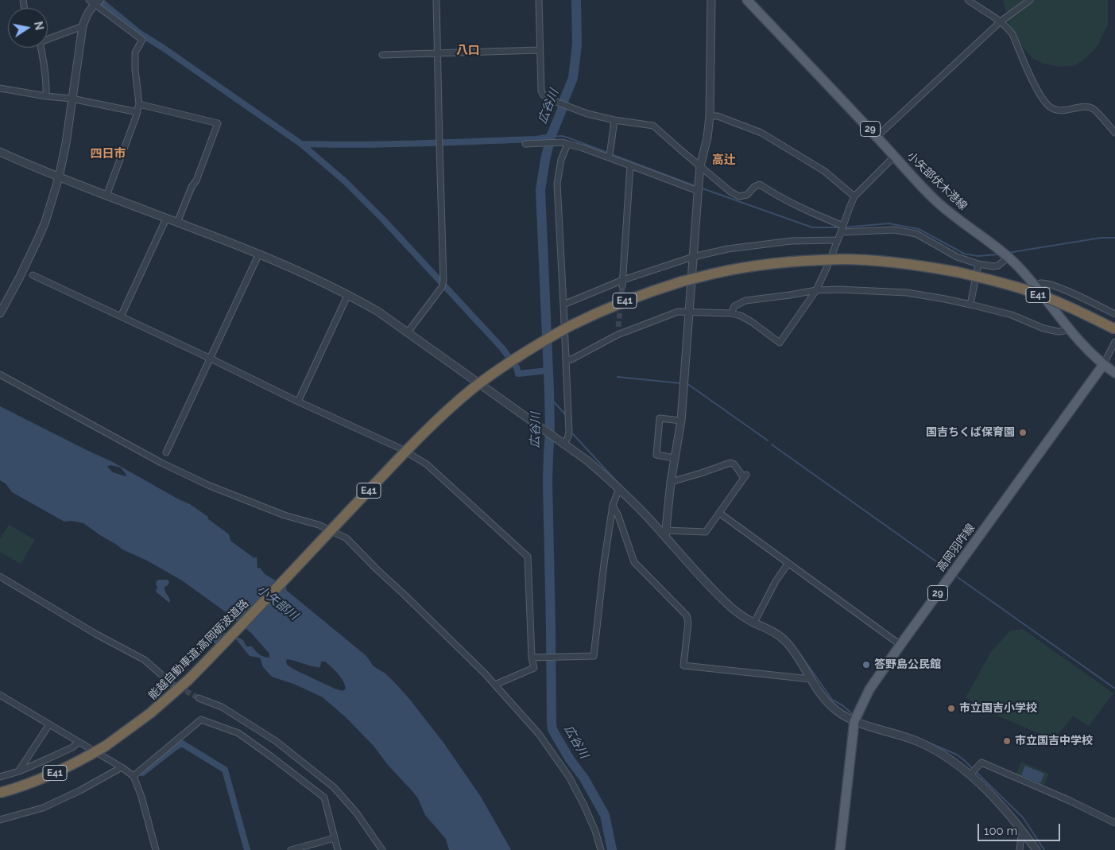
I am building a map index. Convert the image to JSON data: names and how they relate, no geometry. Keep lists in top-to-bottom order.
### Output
{
  "streets": {
    "highway": ["E41", "能越自動車道;高岡砺波道路"],
    "main road": ["29", "小矢部伏木港線", "高岡羽咋線"]
  },
  "crossings": [
    ["小矢部伏木港線", "高岡羽咋線"]
  ],
  "districts": ["八口", "四日市", "高辻"],
  "water": ["広谷川", "小矢部川"],
  "places": [
    "国吉ちくば保育園",
    "答野島公民館",
    "市立国吉小学校",
    "市立国吉中学校"
  ],
  "scale_bar": "100 m",
  "north": "right"
}
